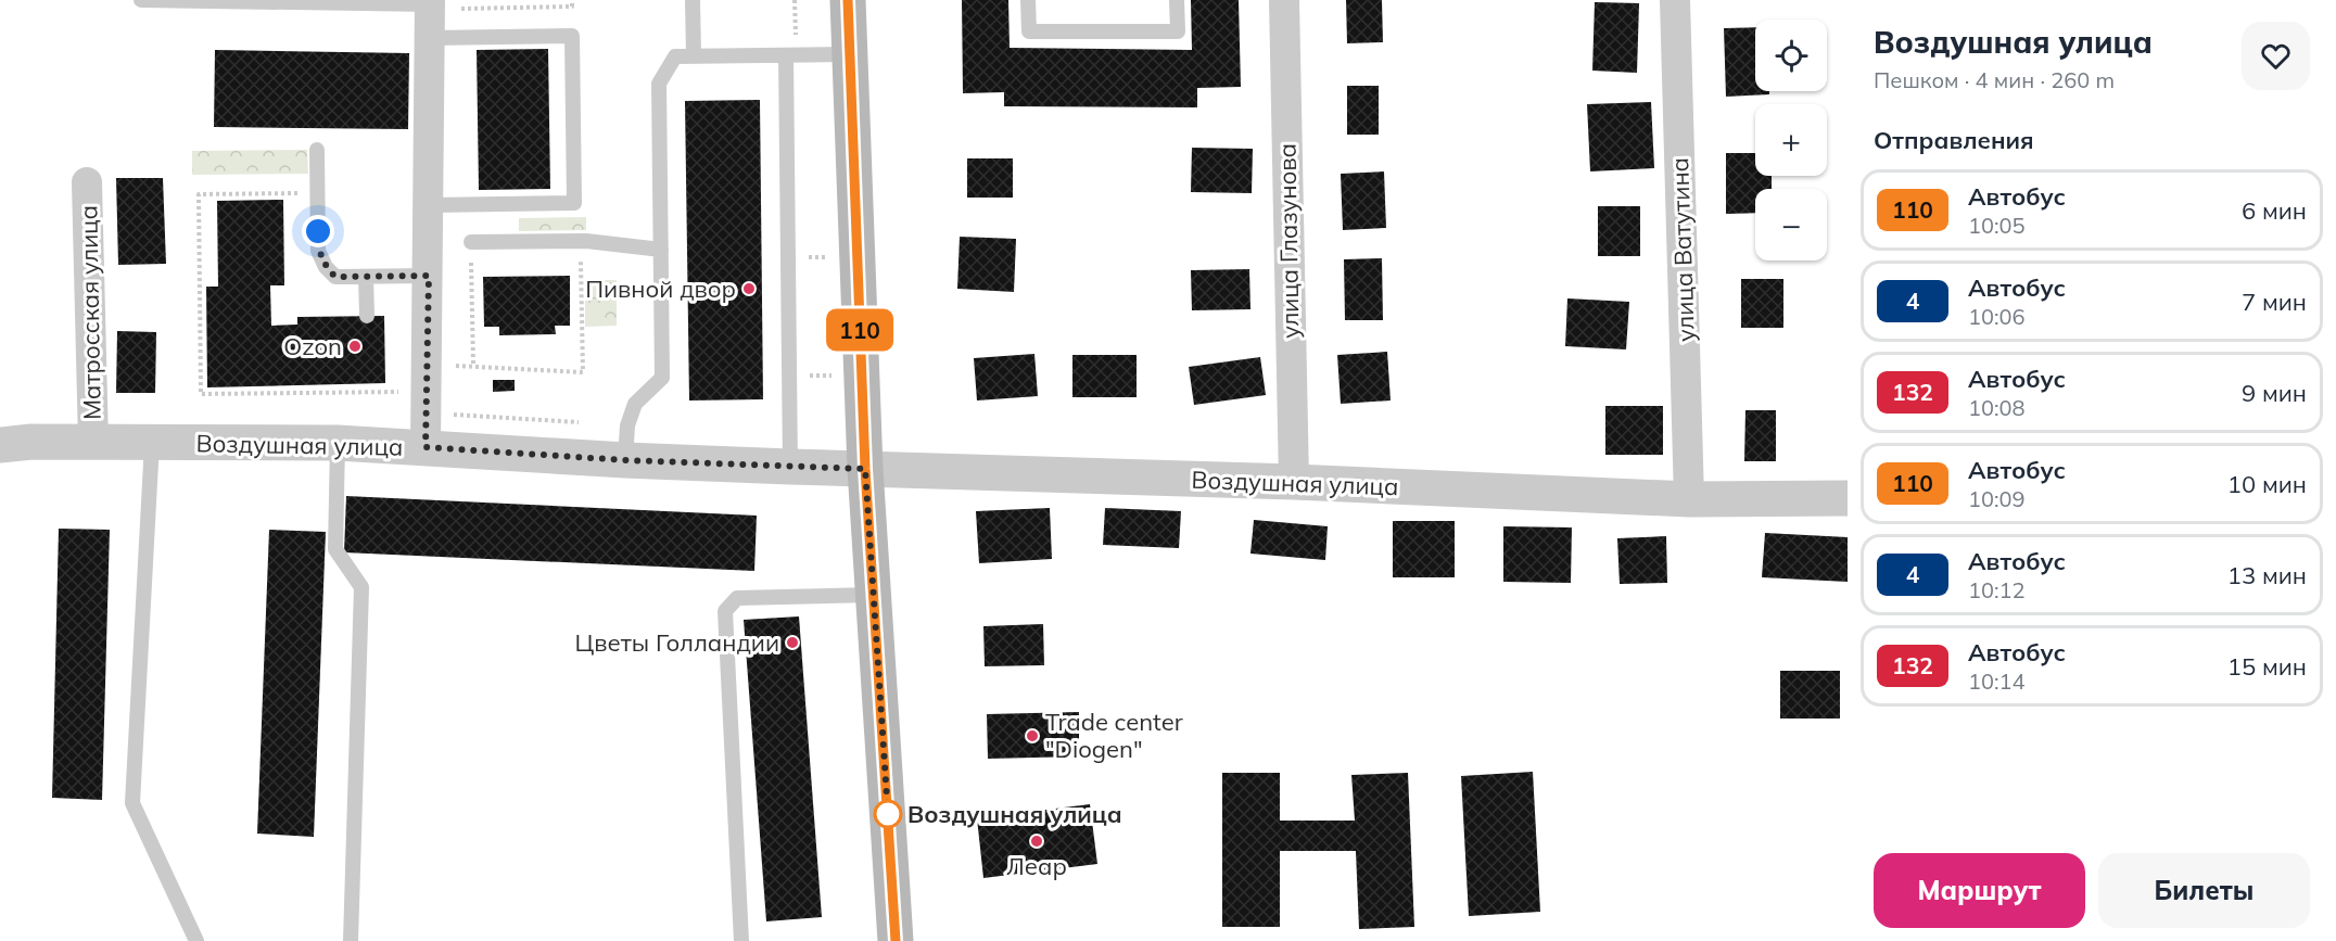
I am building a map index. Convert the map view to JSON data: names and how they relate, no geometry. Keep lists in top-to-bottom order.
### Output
{
  "streets": {
    "street": [
      "улица Глазунова",
      "улица Ватутина",
      "Матросская улица",
      "Воздушная улица"
    ]
  },
  "crossings": [
    ["улица Глазунова", "Воздушная улица"],
    ["улица Ватутина", "Воздушная улица"],
    ["Матросская улица", "Воздушная улица"]
  ],
  "places": [
    "Пивной двор",
    "Ozon",
    "Цветы Голландии",
    "Trade center \"Diogen\"",
    "Воздушная улица",
    "Леар"
  ],
  "lines": ["bus line 110"],
  "page": {
    "on_map": "110",
    "heading": [
      ["Воздушная улица", "Пешком · 4 мин · 260 m"],
      "Отправления"
    ],
    "map_buttons": ["+", "−"],
    "list": [
      {
        "mark": "110",
        "name": "Автобус",
        "note": "10:05",
        "value": "6 мин"
      },
      {
        "mark": "4",
        "name": "Автобус",
        "note": "10:06",
        "value": "7 мин"
      },
      {
        "mark": "132",
        "name": "Автобус",
        "note": "10:08",
        "value": "9 мин"
      },
      {
        "mark": "110",
        "name": "Автобус",
        "note": "10:09",
        "value": "10 мин"
      },
      {
        "mark": "4",
        "name": "Автобус",
        "note": "10:12",
        "value": "13 мин"
      },
      {
        "mark": "132",
        "name": "Автобус",
        "note": "10:14",
        "value": "15 мин"
      }
    ],
    "buttons": ["Маршрут", "Билеты"]
  }
}
